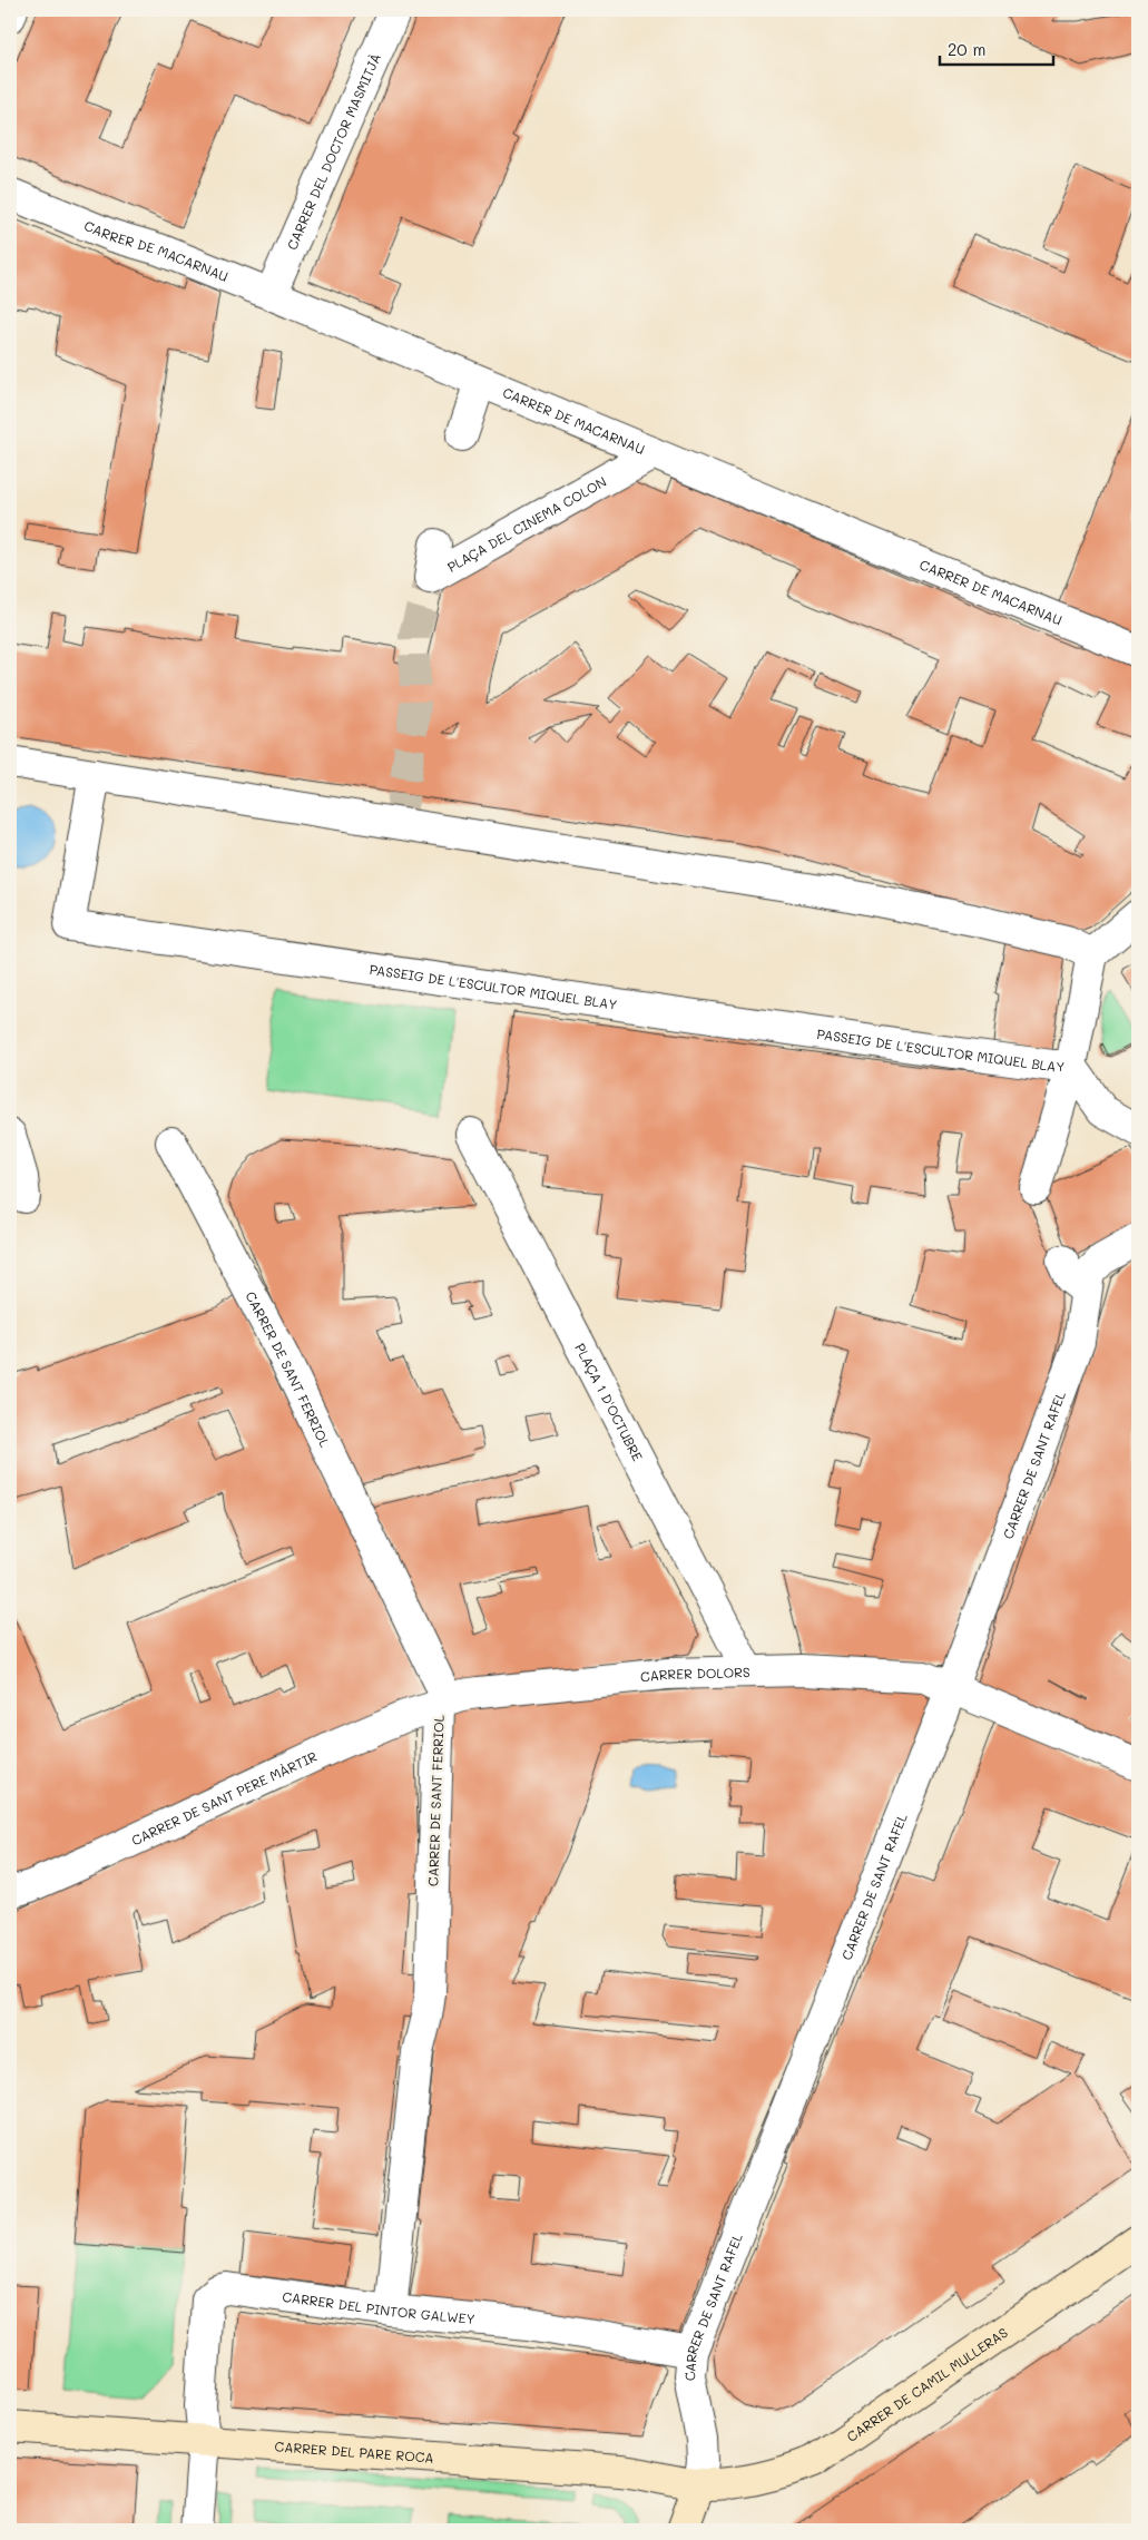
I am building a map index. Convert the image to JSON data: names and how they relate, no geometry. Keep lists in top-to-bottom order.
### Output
{
  "streets": {
    "main road": ["CARRER DE CAMIL MULLERAS", "CARRER DEL PARE ROCA"],
    "street": [
      "CARRER DEL DOCTOR MASMITJÀ",
      "CARRER DE MACARNAU",
      "PLAÇA DEL CINEMA COLON",
      "PASSEIG DE L'ESCULTOR MIQUEL BLAY",
      "CARRER DE SANT FERRIOL",
      "PLAÇA 1 D'OCTUBRE",
      "CARRER DE SANT RAFEL",
      "CARRER DOLORS",
      "CARRER DE SANT PERE MÀRTIR",
      "CARRER DEL PINTOR GALWEY"
    ]
  },
  "crossings": [
    ["CARRER DEL DOCTOR MASMITJÀ", "CARRER DE MACARNAU"],
    ["CARRER DE MACARNAU", "PLAÇA DEL CINEMA COLON"],
    ["CARRER DE SANT FERRIOL", "CARRER DOLORS"],
    ["CARRER DE SANT FERRIOL", "CARRER DE SANT PERE MÀRTIR"],
    ["CARRER DE SANT FERRIOL", "CARRER DEL PINTOR GALWEY"],
    ["PLAÇA 1 D'OCTUBRE", "CARRER DOLORS"],
    ["CARRER DE SANT RAFEL", "CARRER DOLORS"],
    ["CARRER DE SANT RAFEL", "CARRER DEL PINTOR GALWEY"],
    ["CARRER DE SANT RAFEL", "CARRER DE CAMIL MULLERAS"],
    ["CARRER DE SANT RAFEL", "CARRER DEL PARE ROCA"],
    ["CARRER DOLORS", "CARRER DE SANT PERE MÀRTIR"],
    ["CARRER DEL PINTOR GALWEY", "CARRER DEL PARE ROCA"],
    ["CARRER DE CAMIL MULLERAS", "CARRER DEL PARE ROCA"]
  ],
  "scale_bar": "20 m"
}
